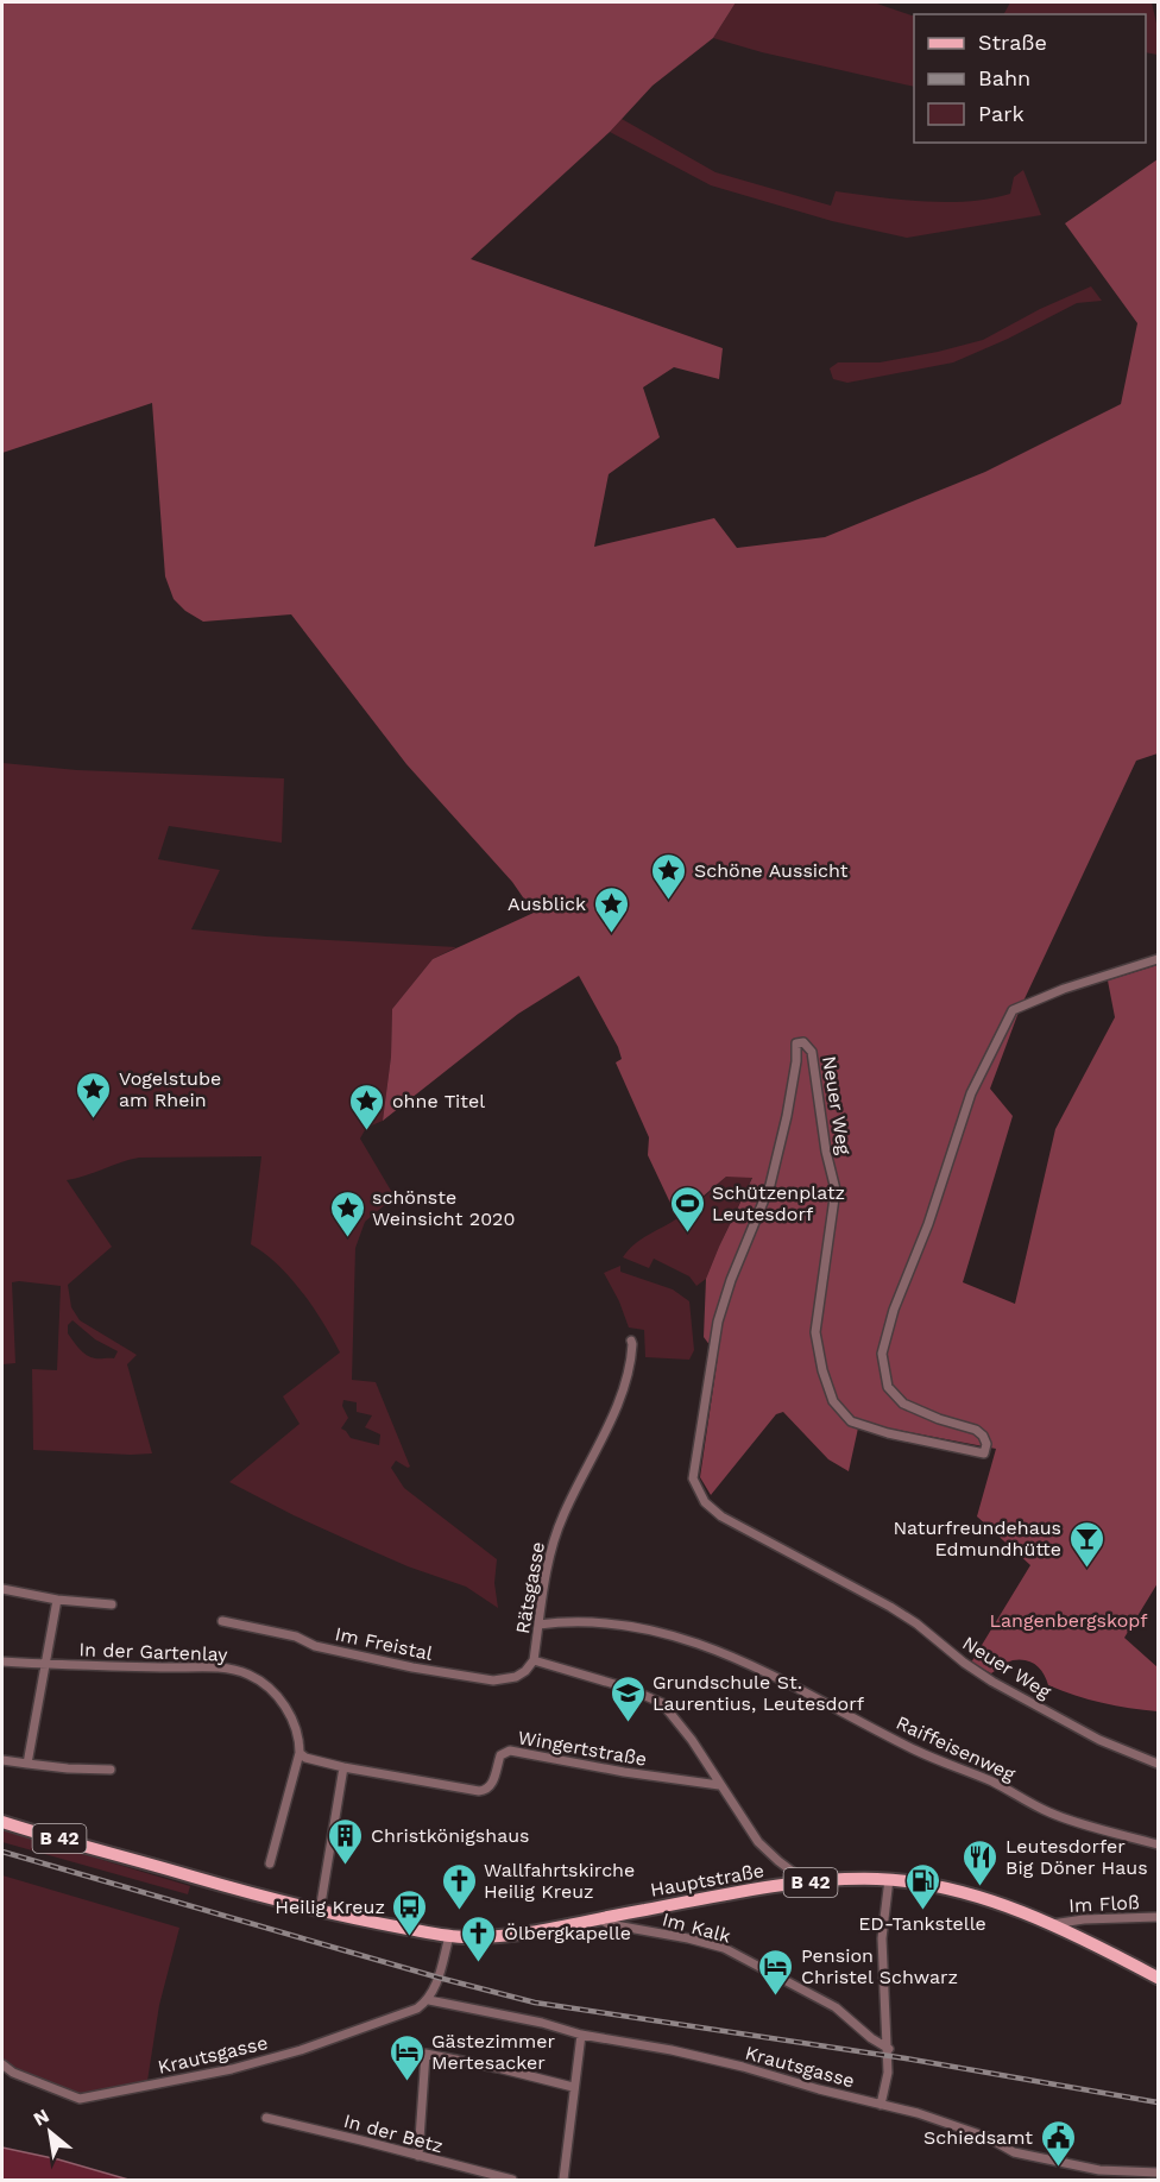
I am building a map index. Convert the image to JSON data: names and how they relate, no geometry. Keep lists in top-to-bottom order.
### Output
{
  "streets": {
    "main road": ["B 42", "Hauptstraße"],
    "street": [
      "Neuer Weg",
      "Rätsgasse",
      "Im Freistal",
      "In der Gartenlay",
      "Wingertstraße",
      "Raiffeisenweg",
      "Im Floß",
      "Im Kalk",
      "Krautsgasse",
      "In der Betz"
    ]
  },
  "crossings": [
    ["Rätsgasse", "Im Freistal"],
    ["Rätsgasse", "Wingertstraße"],
    ["Rätsgasse", "Raiffeisenweg"],
    ["Rätsgasse", "Hauptstraße"],
    ["In der Gartenlay", "Wingertstraße"],
    ["Hauptstraße", "Im Floß"],
    ["Hauptstraße", "Im Kalk"]
  ],
  "parks": ["Langenbergskopf"],
  "places": {
    "place": [
      "Schöne Aussicht",
      "Ausblick",
      "Vogelstube am Rhein",
      "ohne Titel",
      "schönste Weinsicht 2020"
    ],
    "sports": ["Schützenplatz Leutesdorf"],
    "bar": ["Naturfreundehaus Edmundhütte"],
    "school or university": ["Grundschule St. Laurentius, Leutesdorf"],
    "building": ["Christkönigshaus"],
    "restaurant": ["Leutesdorfer Big Döner Haus"],
    "church": ["Wallfahrtskirche Heilig Kreuz", "Ölbergkapelle"],
    "fuel station": ["ED-Tankstelle"],
    "bus stop": ["Heilig Kreuz"],
    "hotel": ["Pension Christel Schwarz", "Gästezimmer Mertesacker"],
    "public building": ["Schiedsamt"]
  },
  "legend": ["Straße", "Bahn", "Park"],
  "north": "top left"
}
